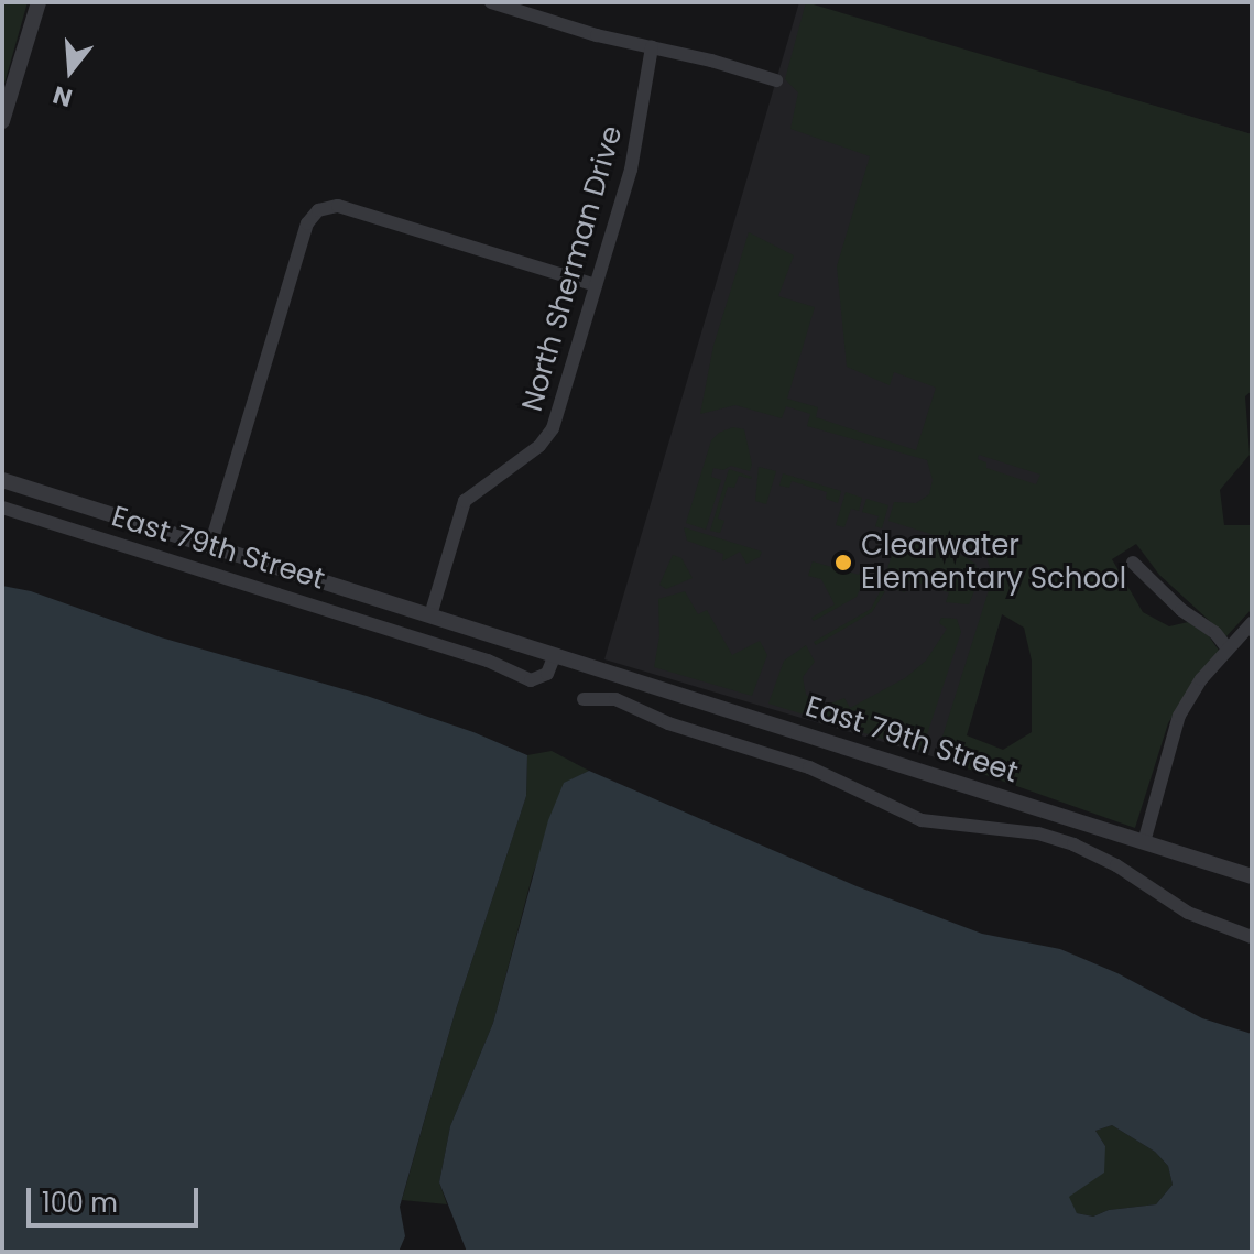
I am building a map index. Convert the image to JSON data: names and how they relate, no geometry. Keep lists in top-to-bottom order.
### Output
{
  "streets": {
    "street": ["North Sherman Drive", "East 79th Street"]
  },
  "crossings": [
    ["North Sherman Drive", "East 79th Street"]
  ],
  "places": ["Clearwater Elementary School"],
  "scale_bar": "100 m",
  "north": "bottom"
}
